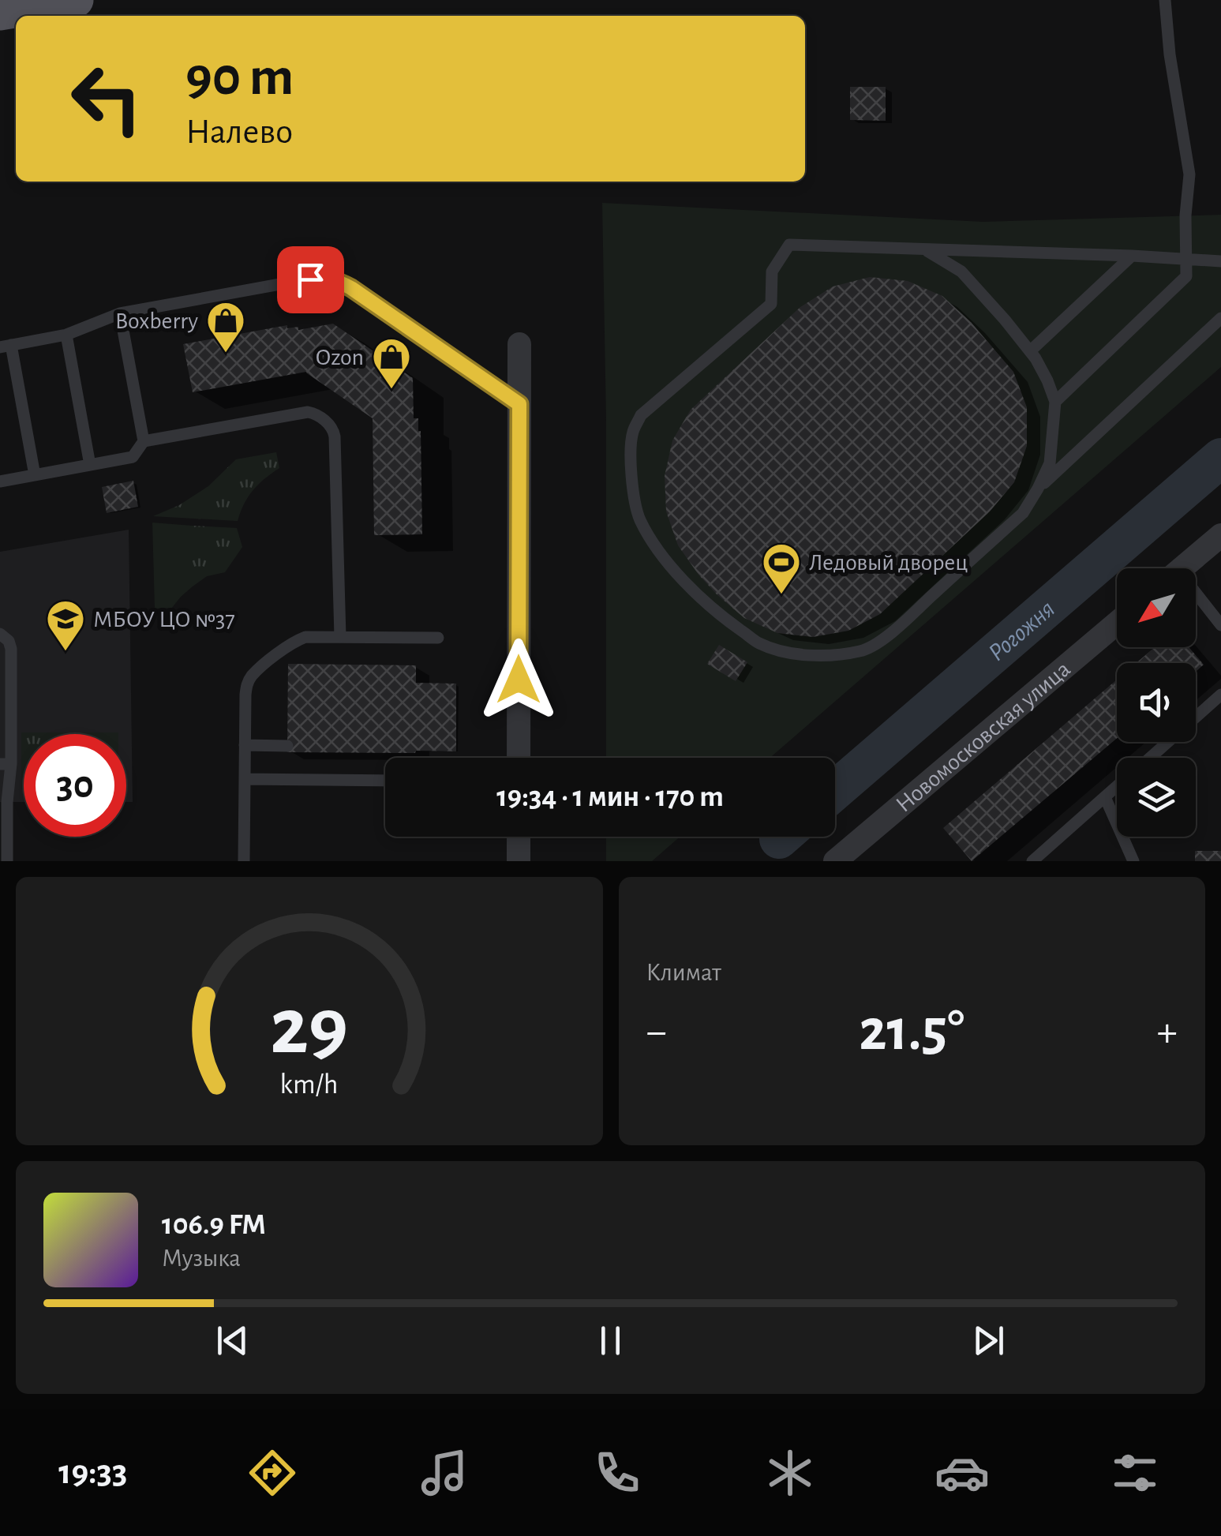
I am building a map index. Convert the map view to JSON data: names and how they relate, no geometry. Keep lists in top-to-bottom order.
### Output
{
  "streets": {
    "street": ["Новомосковская улица"]
  },
  "water": ["Рогожня"],
  "places": {
    "shop": ["Boxberry", "Ozon"],
    "sports": ["Ледовый дворец"],
    "school or university": ["МБОУ ЦО №37"]
  },
  "north": "bottom left",
  "page": {
    "turn": ["90 m", "Налево"],
    "limit": "30",
    "trip": "19:34 · 1 мин · 170 m",
    "tile": "Климат",
    "heat": ["−", "21.5°", "+"],
    "song": ["106.9 FM", "Музыка"],
    "tabs": "19:33",
    "gauge": ["29", "km/h"]
  }
}
